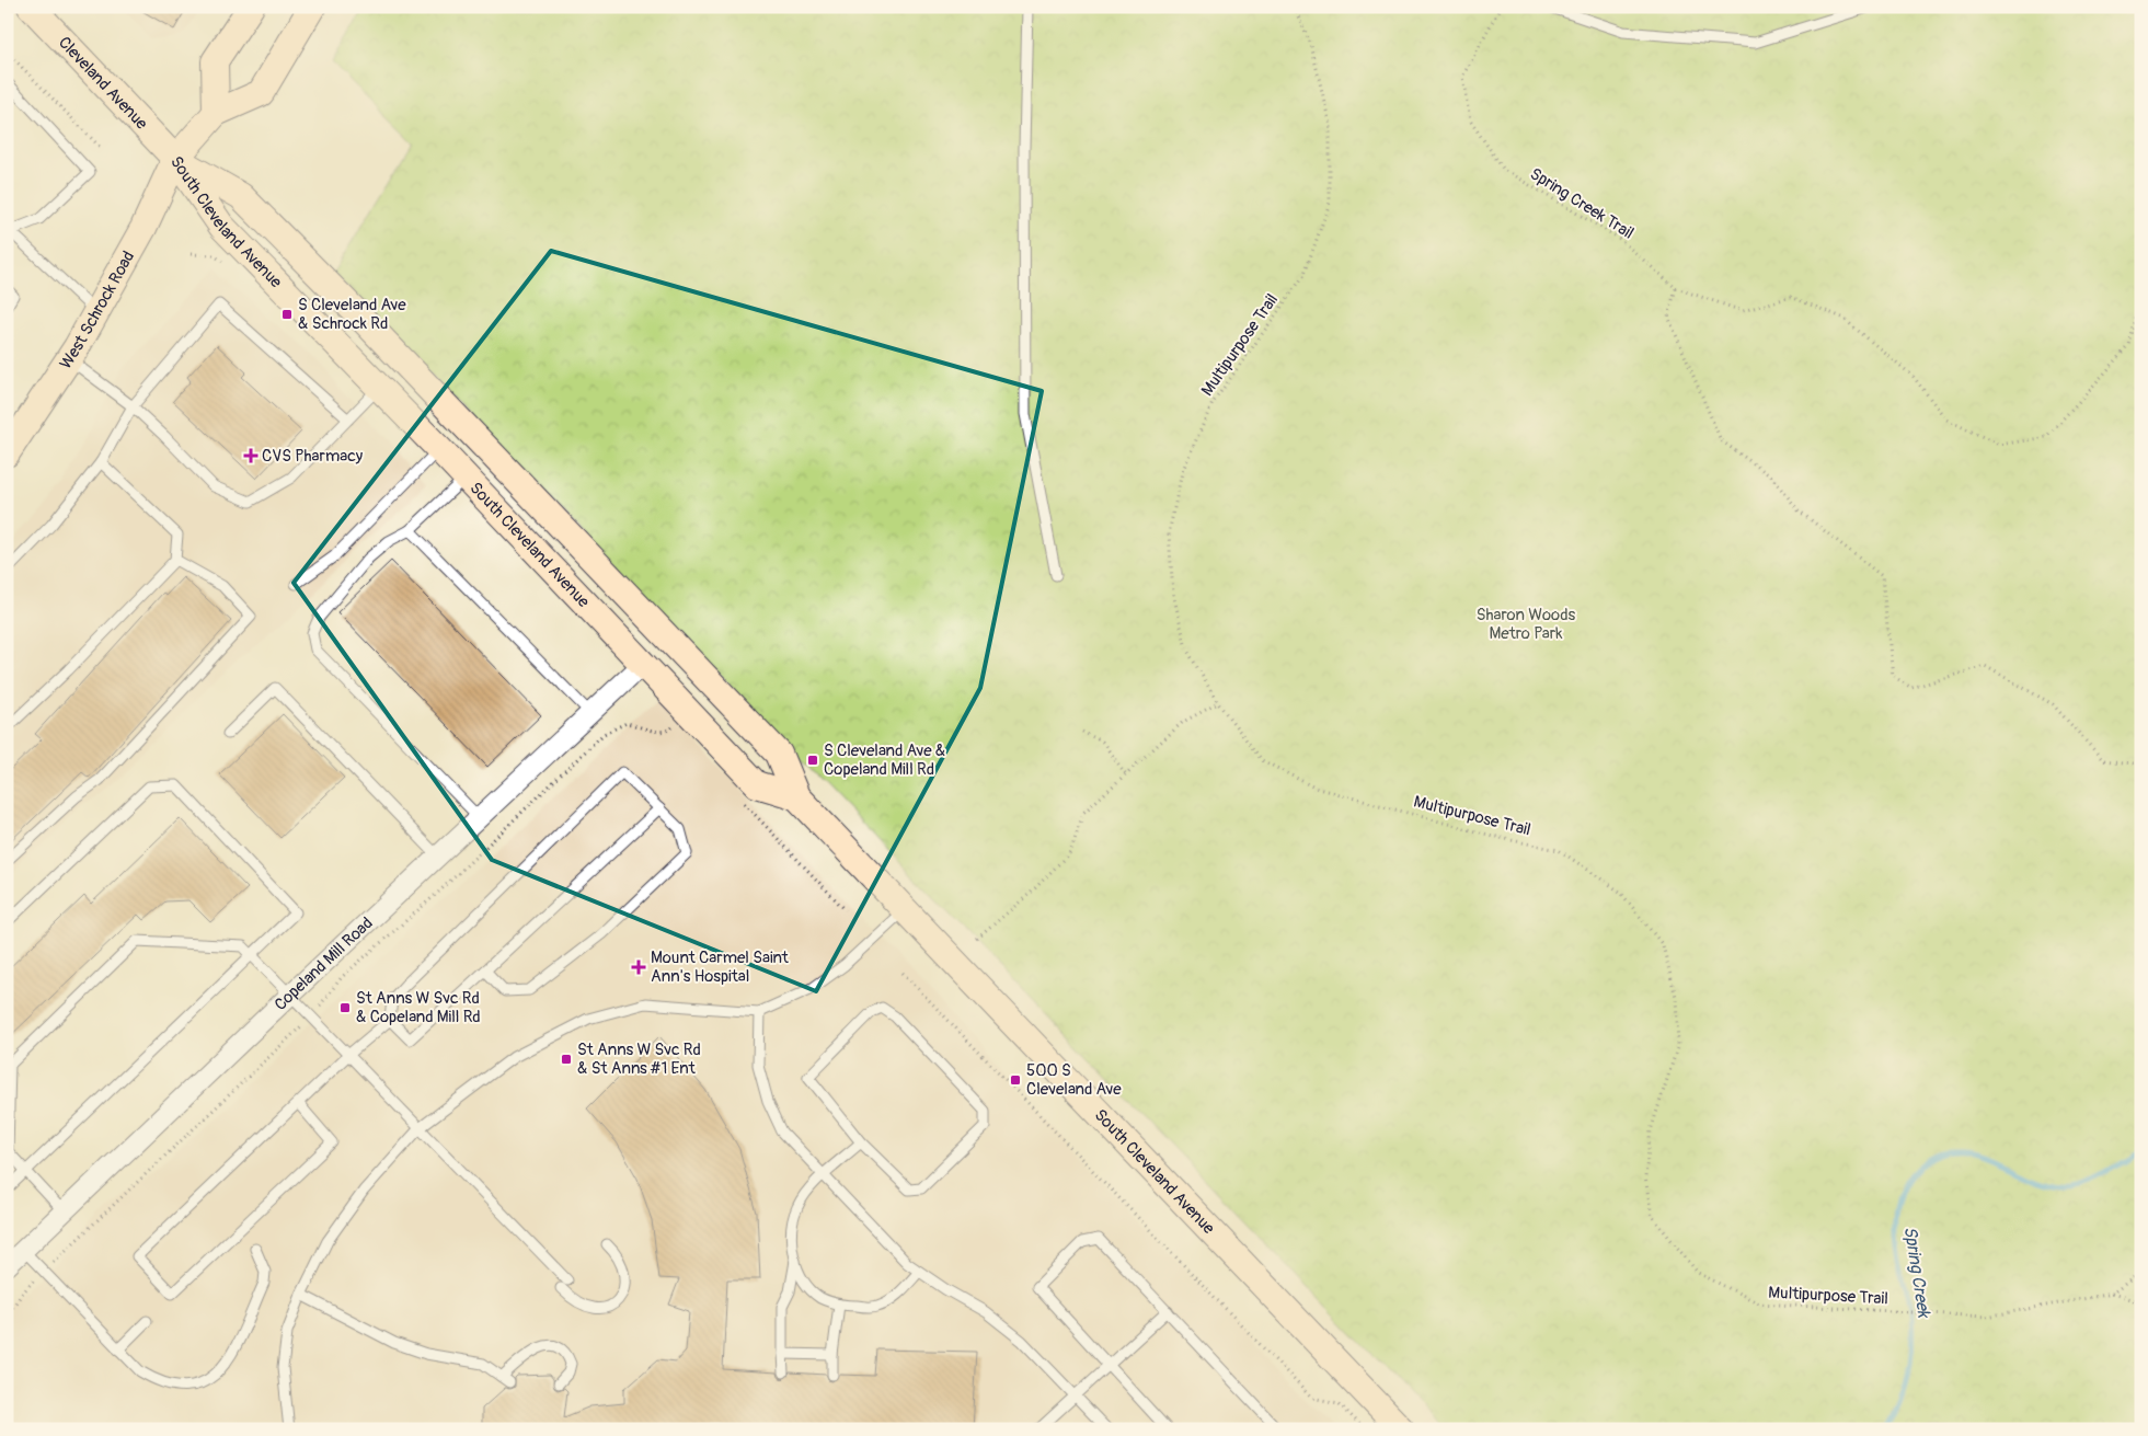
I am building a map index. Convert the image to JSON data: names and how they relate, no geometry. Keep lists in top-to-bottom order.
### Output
{
  "streets": {
    "main road": ["Cleveland Avenue", "South Cleveland Avenue", "West Schrock Road"],
    "street": ["Copeland Mill Road"],
    "path": ["Spring Creek Trail", "Multipurpose Trail"]
  },
  "crossings": [
    ["Cleveland Avenue", "South Cleveland Avenue"],
    ["Cleveland Avenue", "West Schrock Road"],
    ["South Cleveland Avenue", "West Schrock Road"],
    ["South Cleveland Avenue", "Copeland Mill Road"]
  ],
  "water": ["Spring Creek"],
  "parks": ["Sharon Woods Metro Park"],
  "places": {
    "transit": [
      "S Cleveland Ave & Schrock Rd",
      "S Cleveland Ave & Copeland Mill Rd",
      "St Anns W Svc Rd & Copeland Mill Rd",
      "St Anns W Svc Rd & St Anns #1 Ent",
      "500 S Cleveland Ave"
    ],
    "health": ["CVS Pharmacy", "Mount Carmel Saint Ann's Hospital"]
  }
}
